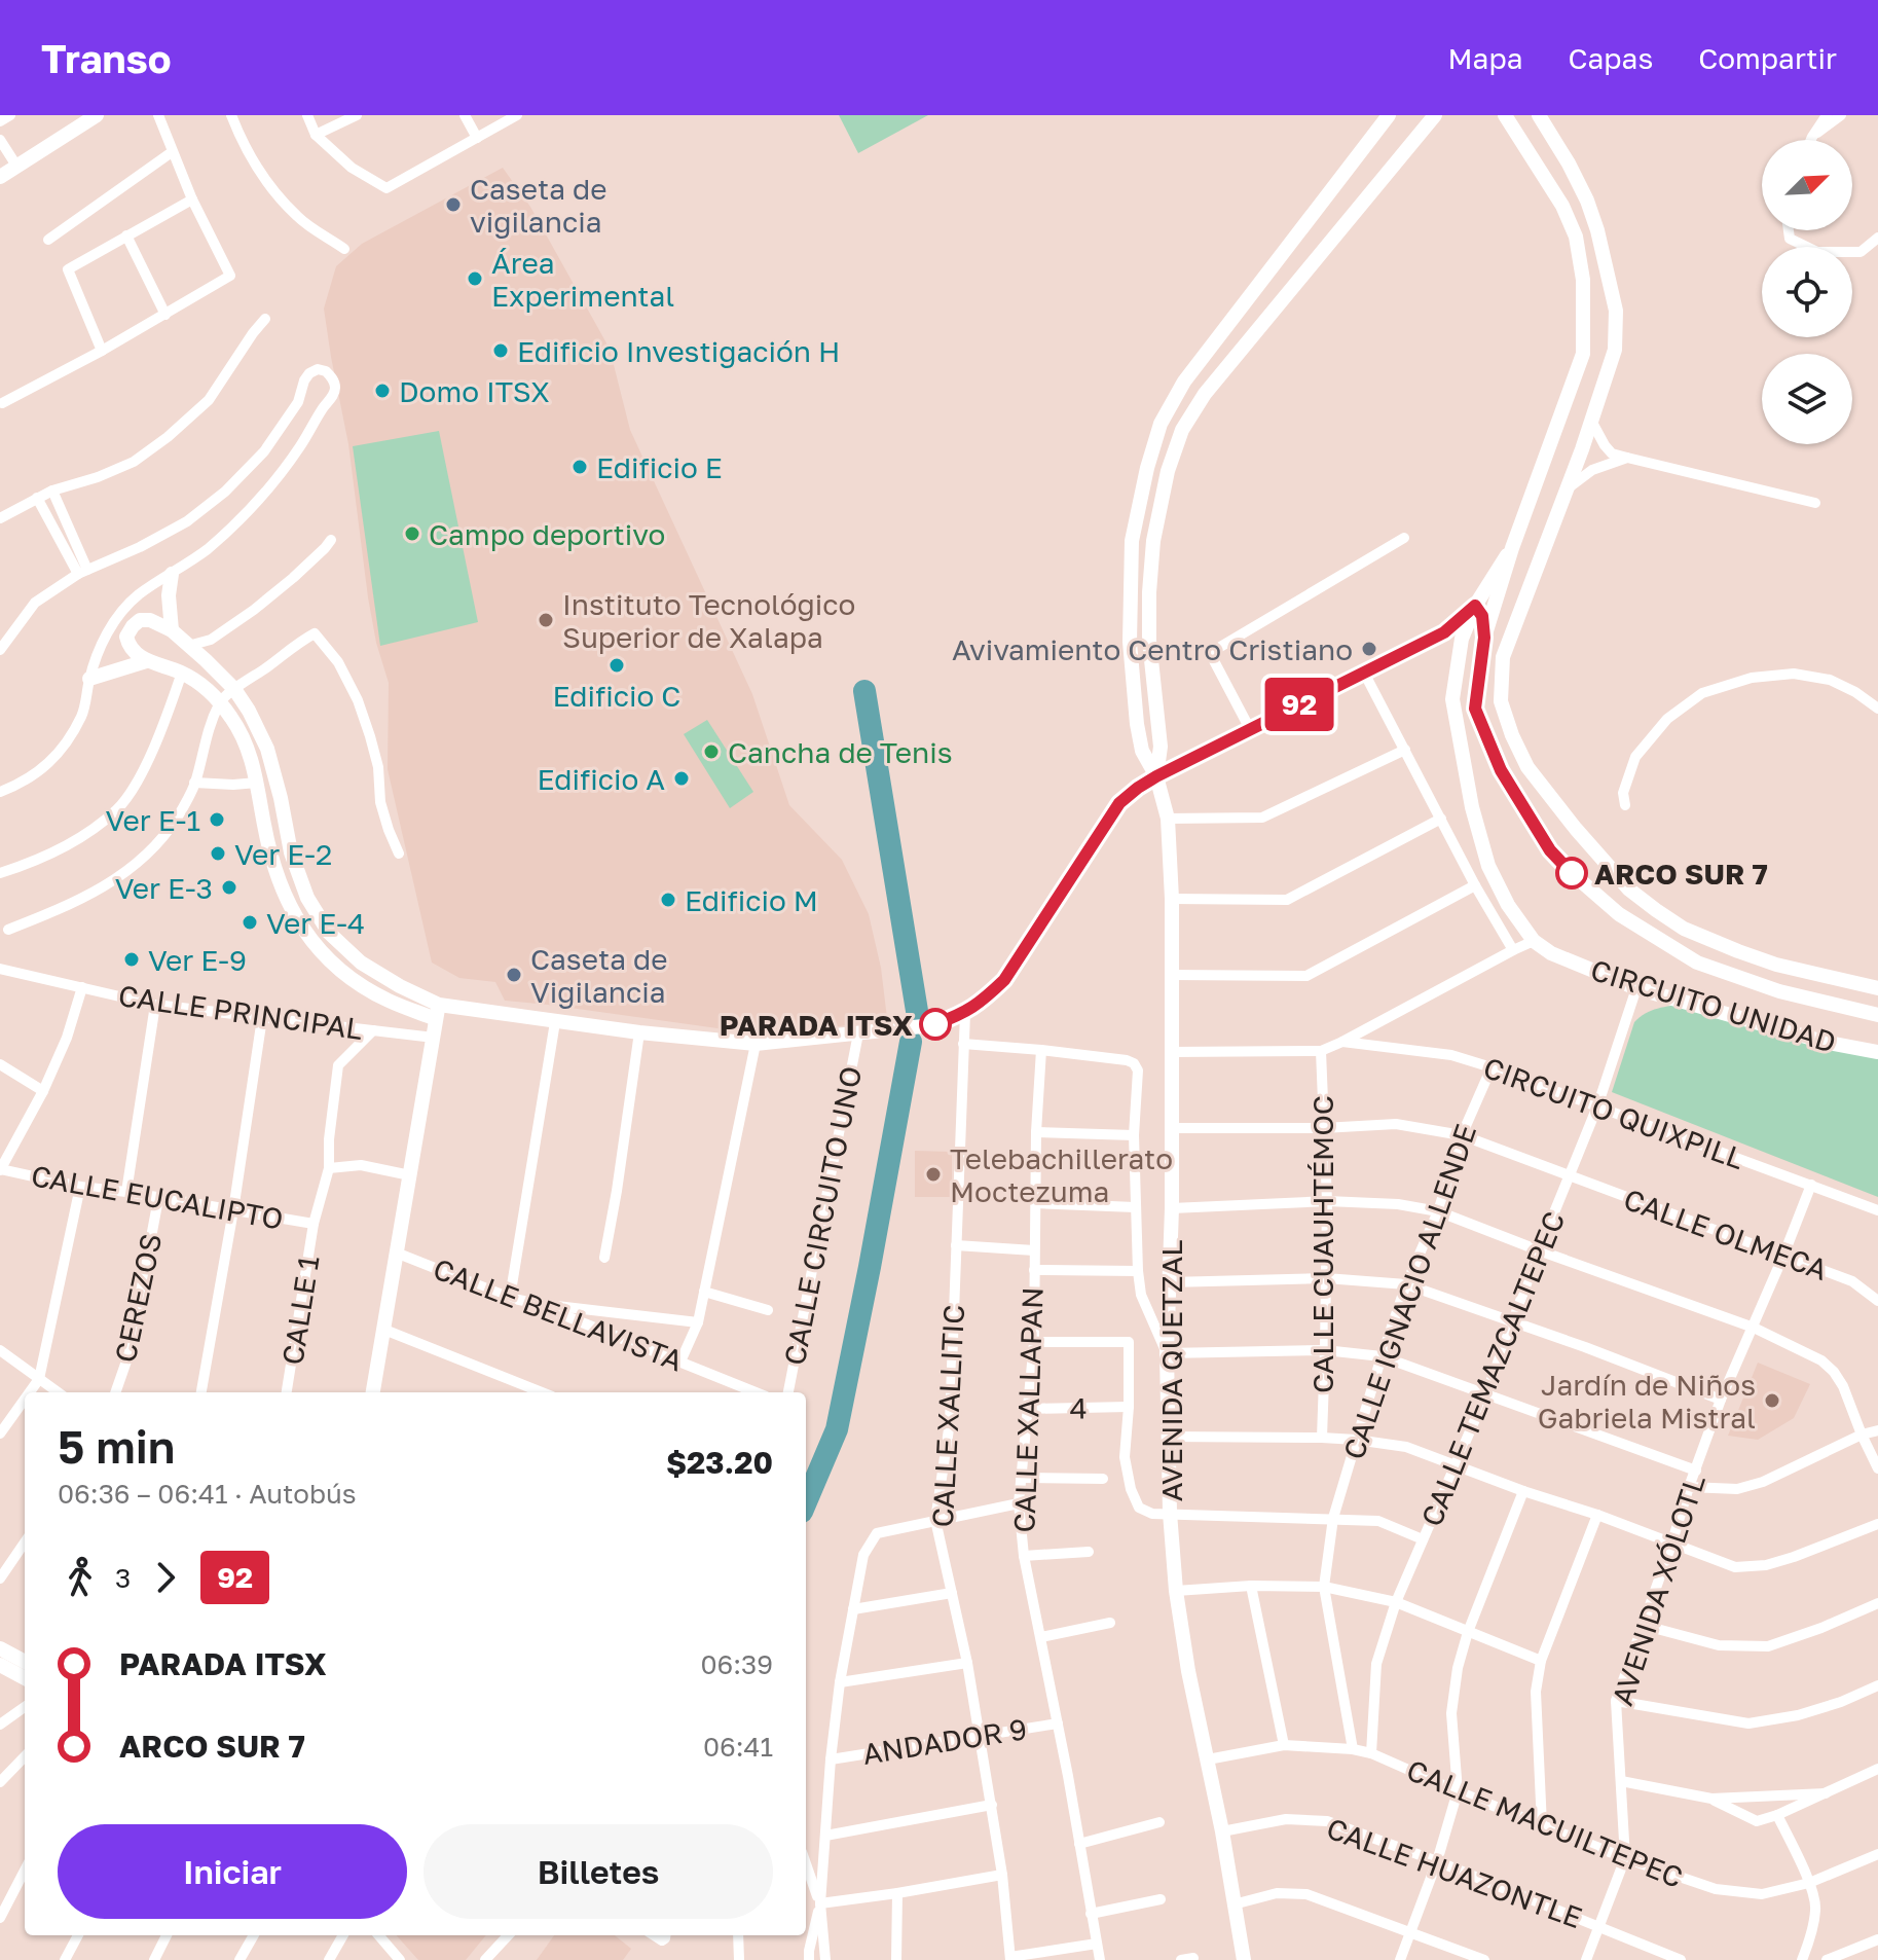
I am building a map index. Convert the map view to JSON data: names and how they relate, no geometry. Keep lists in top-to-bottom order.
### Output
{
  "streets": {
    "street": [
      "CIRCUITO UNIDAD",
      "CALLE PRINCIPAL",
      "CIRCUITO QUIXPILL",
      "CALLE EUCALIPTO",
      "CALLE CIRCUITO UNO",
      "CALLE OLMECA",
      "CALLE CUAUHTÉMOC",
      "CALLE IGNACIO ALLENDE",
      "CEREZOS",
      "CALLE 1",
      "CALLE BELLAVISTA",
      "CALLE TEMAZCALTEPEC",
      "AVENIDA QUETZAL",
      "4",
      "CALLE XALLAPAN",
      "CALLE XALLITIC",
      "AVENIDA XÓLOTL",
      "ANDADOR 9",
      "CALLE MACUILTEPEC",
      "CALLE HUAZONTLE"
    ]
  },
  "crossings": [
    ["CIRCUITO UNIDAD", "CALLE TEMAZCALTEPEC"],
    ["CALLE PRINCIPAL", "CALLE 1"],
    ["CIRCUITO QUIXPILL", "CALLE IGNACIO ALLENDE"],
    ["CIRCUITO QUIXPILL", "CALLE TEMAZCALTEPEC"],
    ["CIRCUITO QUIXPILL", "AVENIDA XÓLOTL"],
    ["CALLE EUCALIPTO", "CEREZOS"],
    ["CALLE EUCALIPTO", "CALLE 1"],
    ["CALLE OLMECA", "CALLE CUAUHTÉMOC"],
    ["CALLE OLMECA", "CALLE IGNACIO ALLENDE"],
    ["CALLE OLMECA", "CALLE TEMAZCALTEPEC"],
    ["CALLE OLMECA", "AVENIDA QUETZAL"],
    ["CALLE OLMECA", "AVENIDA XÓLOTL"],
    ["CALLE TEMAZCALTEPEC", "CALLE MACUILTEPEC"],
    ["AVENIDA QUETZAL", "CALLE MACUILTEPEC"],
    ["AVENIDA QUETZAL", "CALLE HUAZONTLE"],
    ["4", "CALLE XALLAPAN"],
    ["CALLE XALLAPAN", "ANDADOR 9"],
    ["CALLE XALLITIC", "ANDADOR 9"],
    ["AVENIDA XÓLOTL", "CALLE MACUILTEPEC"],
    ["AVENIDA XÓLOTL", "CALLE HUAZONTLE"]
  ],
  "places": [
    "Caseta de vigilancia",
    "Área Experimental",
    "Edificio Investigación H",
    "Domo ITSX",
    "Edificio E",
    "Campo deportivo",
    "Instituto Tecnológico Superior de Xalapa",
    "Avivamiento Centro Cristiano",
    "Edificio C",
    "Cancha de Tenis",
    "Edificio A",
    "Ver E-1",
    "Ver E-2",
    "ARCO SUR 7",
    "Ver E-3",
    "Edificio M",
    "Ver E-4",
    "Ver E-9",
    "Caseta de Vigilancia",
    "PARADA ITSX",
    "Telebachillerato Moctezuma",
    "Jardín de Niños Gabriela Mistral"
  ],
  "lines": ["bus line 92"],
  "north": "top right",
  "page": {
    "header": "Transo",
    "nav": ["Mapa", "Capas", "Compartir"],
    "on_map": "92",
    "heading": ["5 min", "06:36 – 06:41 · Autobús", "$23.20"],
    "legs": ["3", "92"],
    "list": [
      {
        "name": "PARADA ITSX",
        "value": "06:39"
      },
      {
        "name": "ARCO SUR 7",
        "value": "06:41"
      }
    ],
    "buttons": ["Iniciar", "Billetes"]
  }
}
